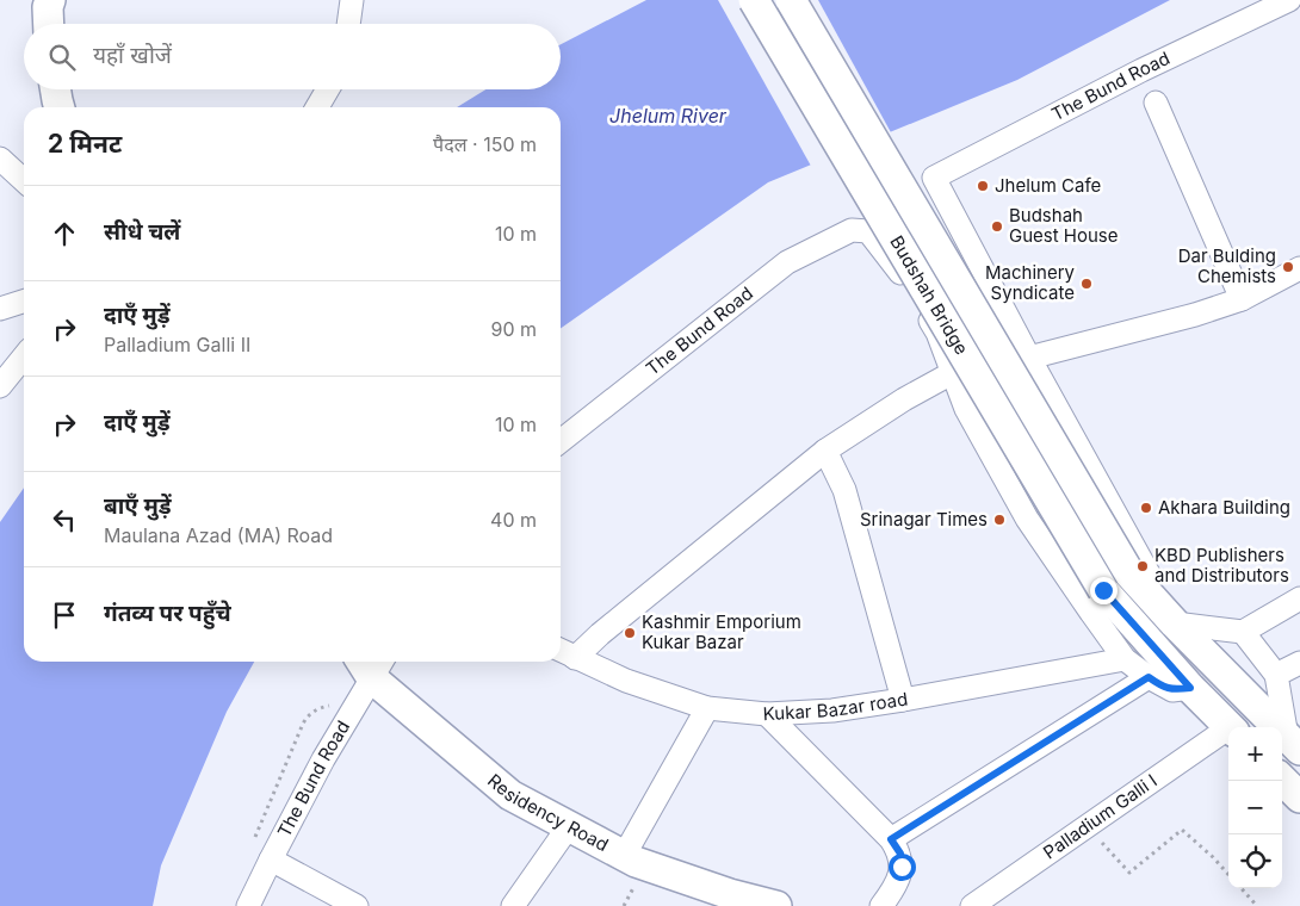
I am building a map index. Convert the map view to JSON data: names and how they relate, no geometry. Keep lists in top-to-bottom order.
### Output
{
  "streets": {
    "main road": ["Budshah Bridge", "Residency Road"],
    "street": ["The Bund Road", "Kukar Bazar road", "Palladium Galli I"]
  },
  "crossings": [
    ["The Bund Road", "Residency Road"]
  ],
  "water": ["Jhelum River"],
  "places": [
    "Jhelum Cafe",
    "Budshah Guest House",
    "Dar Bulding Chemists",
    "Machinery Syndicate",
    "Akhara Building",
    "Srinagar Times",
    "KBD Publishers and Distributors",
    "Kashmir Emporium Kukar Bazar"
  ],
  "page": {
    "search": "यहाँ खोजें",
    "heading": ["2 मिनट", "पैदल · 150 m"],
    "list": [
      ["सीधे चलें", "10 m"],
      ["दाएँ मुड़ें", "Palladium Galli II", "90 m"],
      ["दाएँ मुड़ें", "10 m"],
      ["बाएँ मुड़ें", "Maulana Azad (MA) Road", "40 m"],
      "गंतव्य पर पहुँचे"
    ],
    "map_buttons": ["+", "−"]
  }
}
